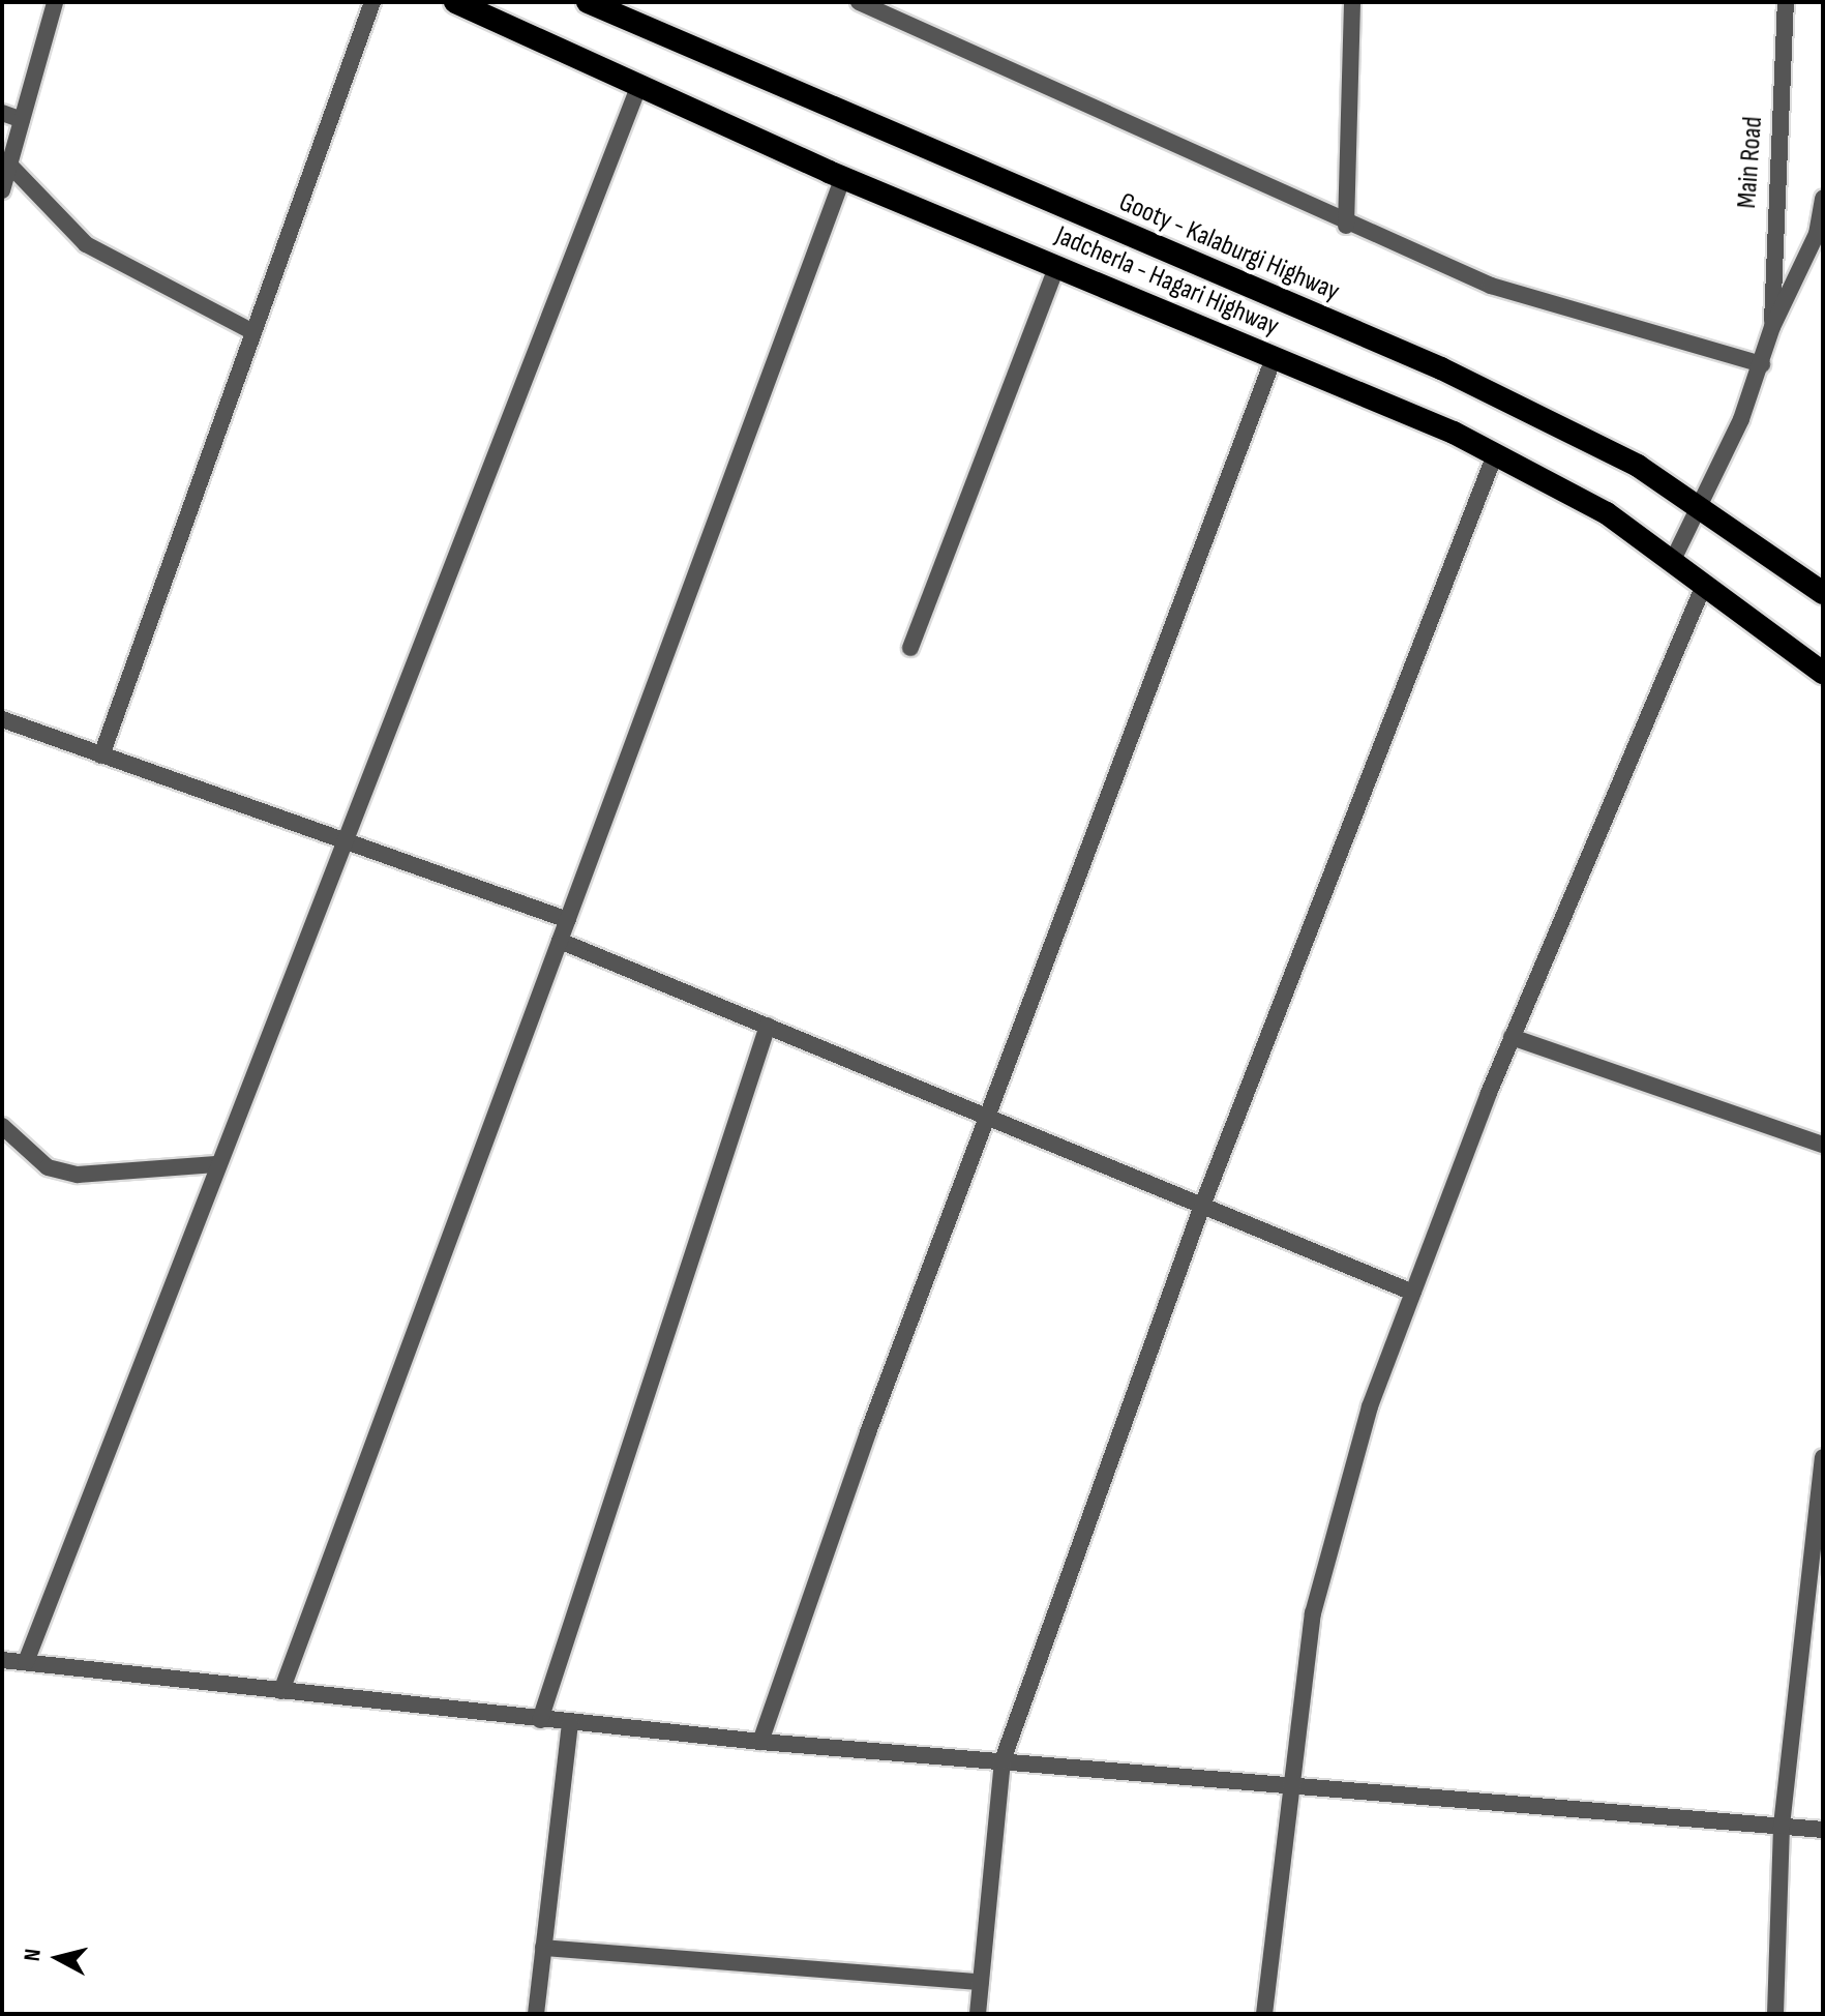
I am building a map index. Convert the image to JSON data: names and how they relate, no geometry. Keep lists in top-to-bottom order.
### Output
{
  "streets": {
    "highway": ["Gooty - Kalaburgi Highway", "Jadcherla - Hagari Highway"],
    "street": ["Main Road"]
  },
  "crossings": [
    ["Main Road", "Gooty - Kalaburgi Highway"],
    ["Main Road", "Jadcherla - Hagari Highway"]
  ],
  "north": "left"
}
